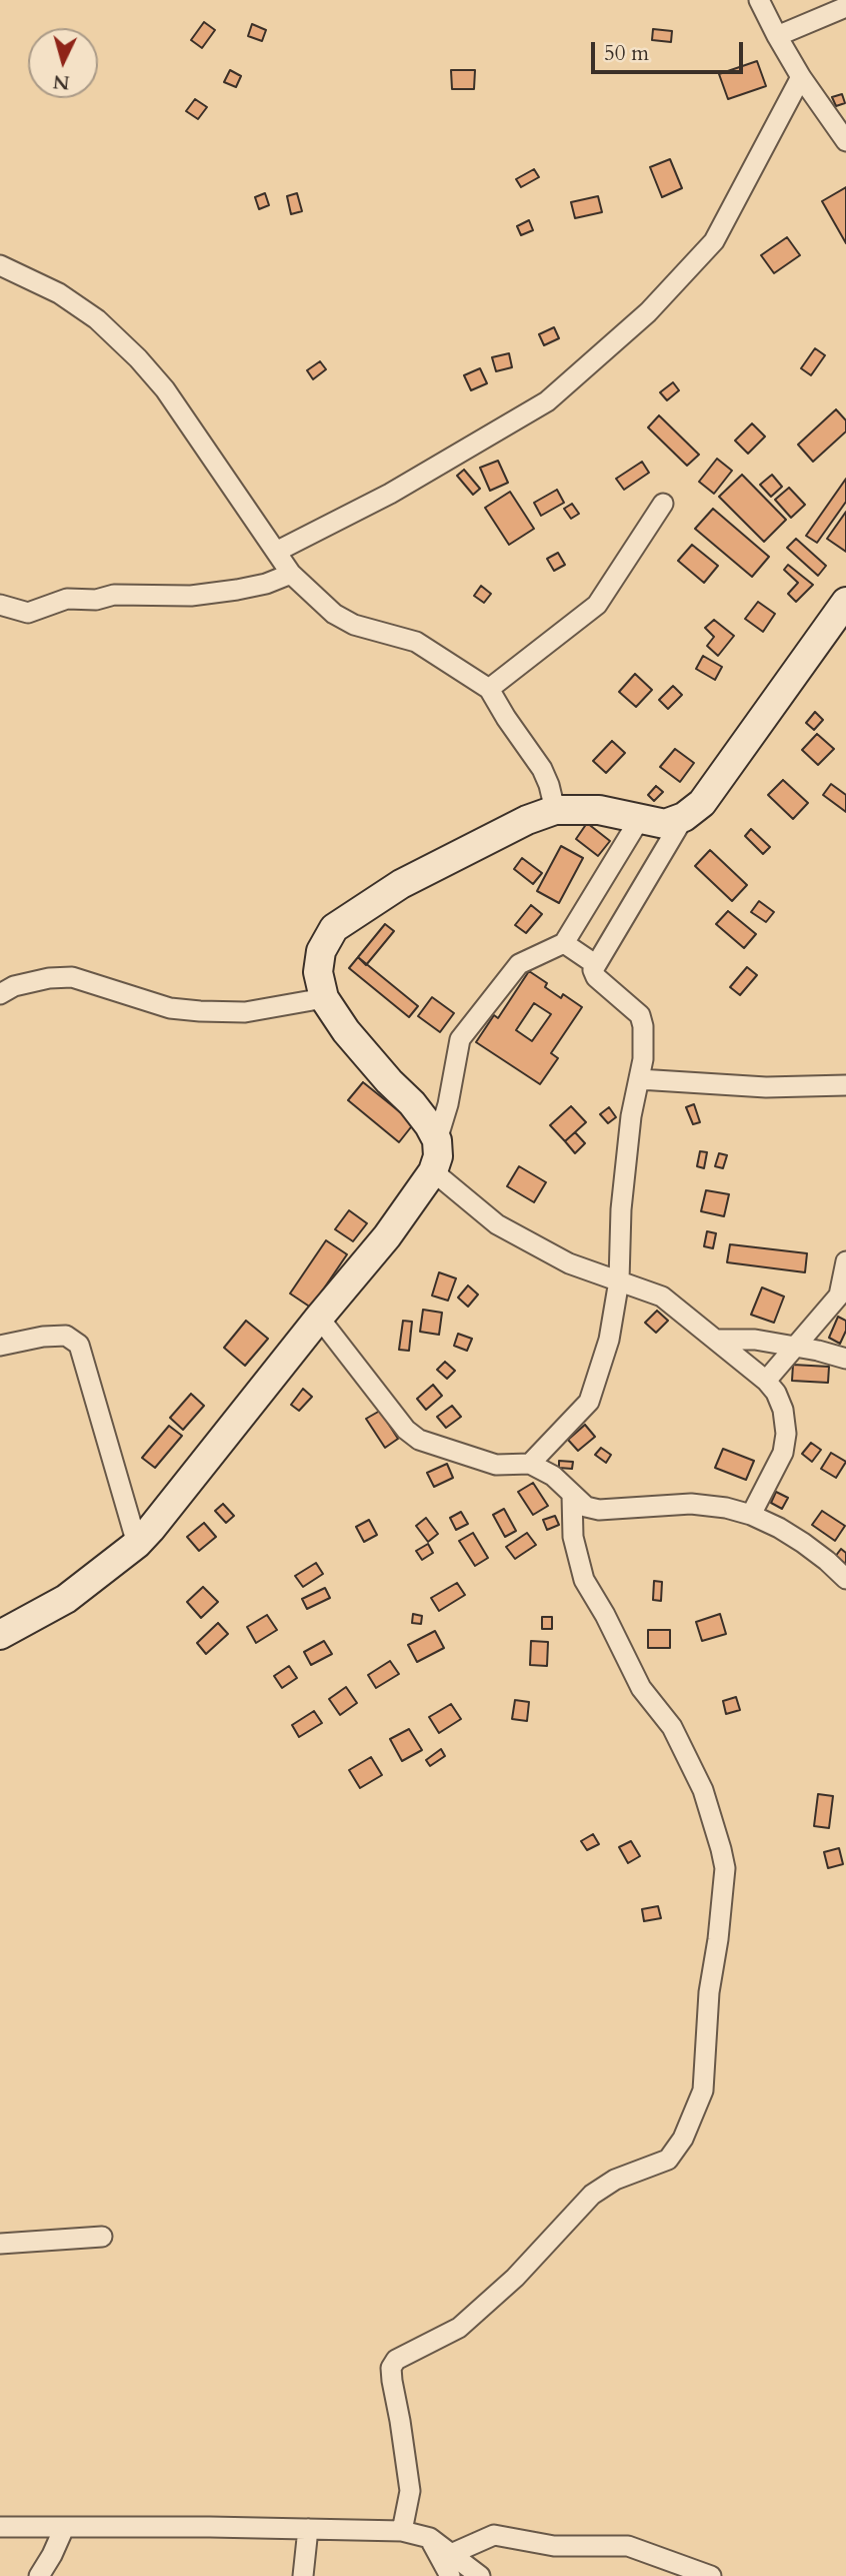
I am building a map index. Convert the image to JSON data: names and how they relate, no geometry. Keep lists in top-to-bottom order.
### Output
{
  "scale_bar": "50 m",
  "north": "bottom"
}
